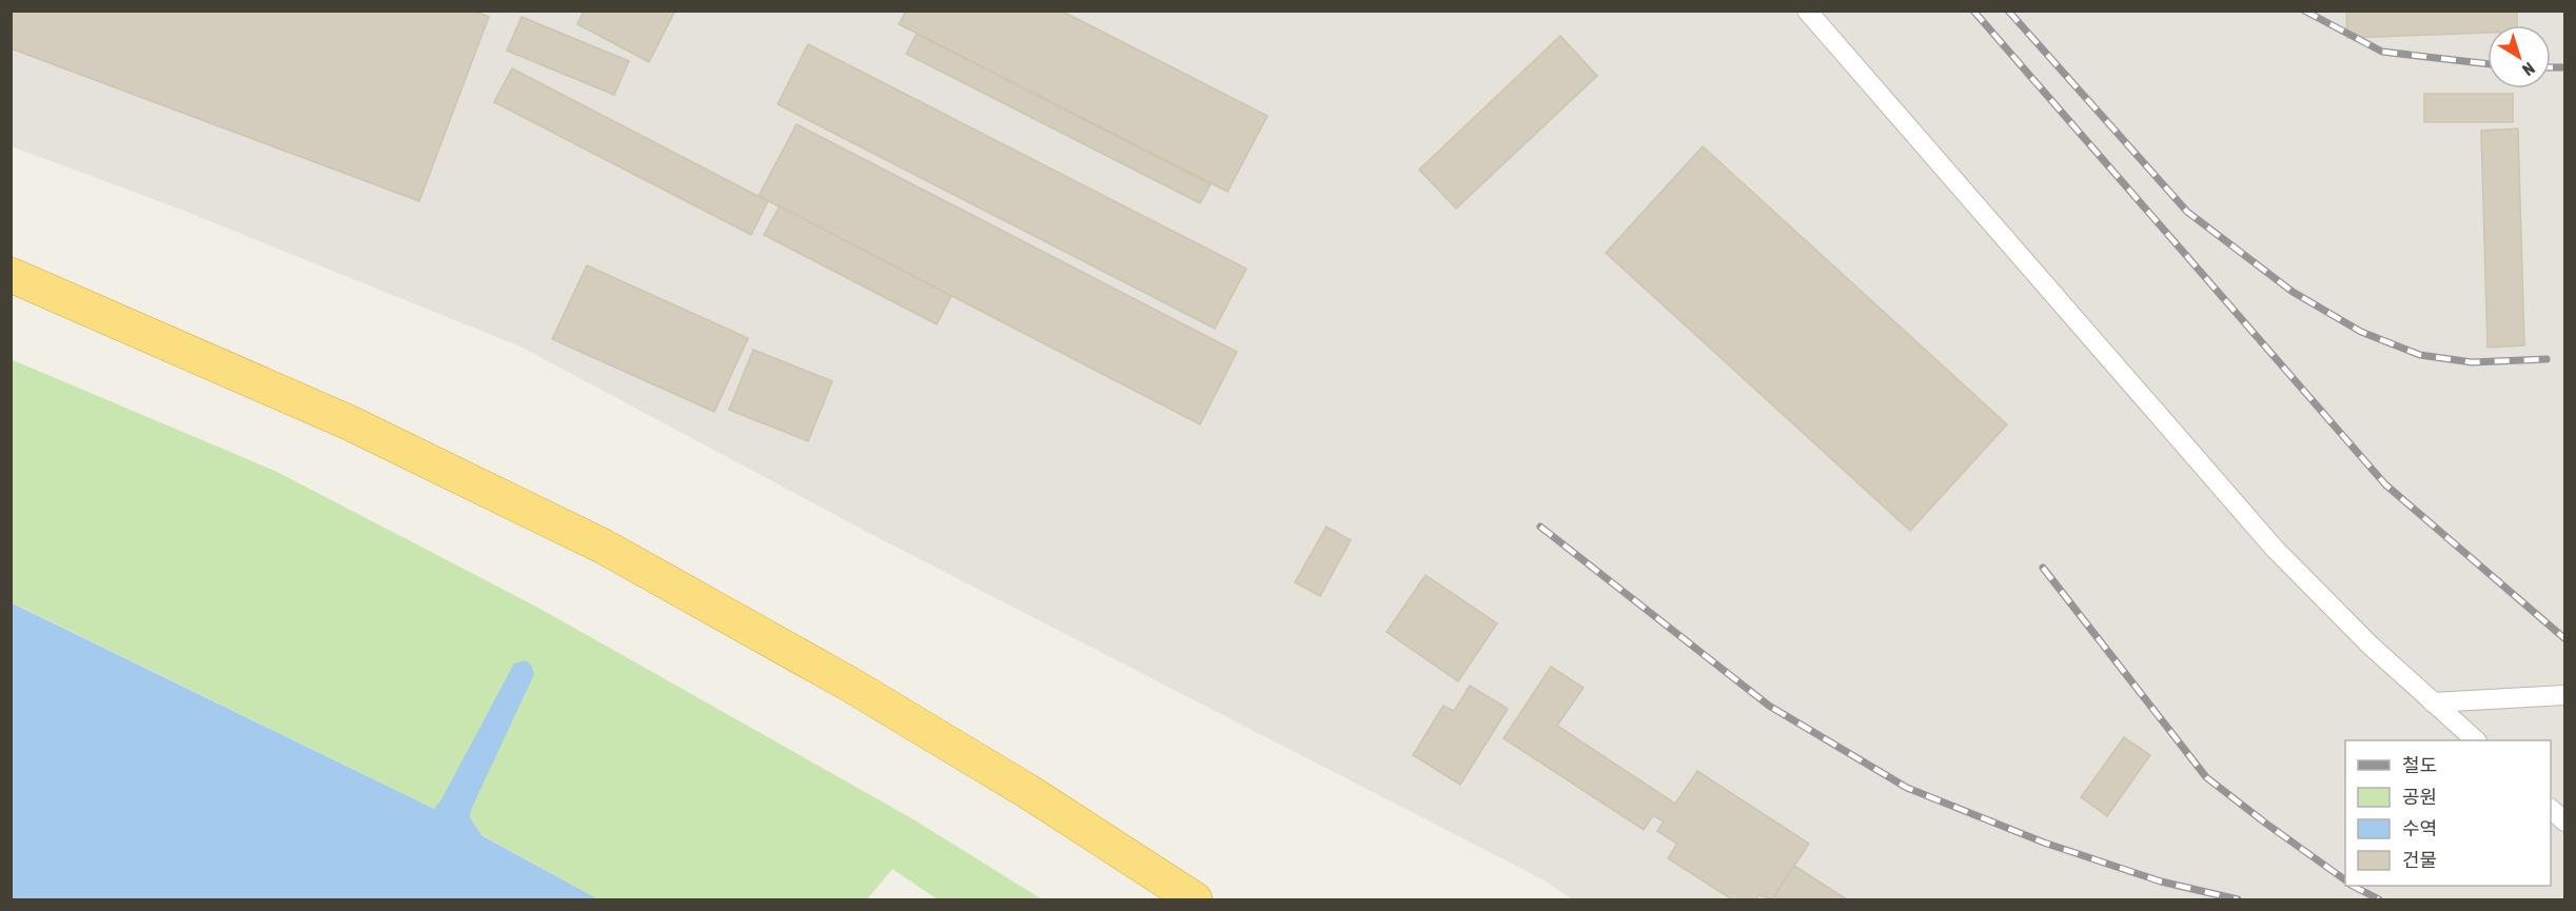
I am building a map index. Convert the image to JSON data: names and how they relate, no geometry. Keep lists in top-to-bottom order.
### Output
{
  "legend": [
    "철도",
    "공원",
    "수역",
    "건물"
  ],
  "north": "bottom right"
}
